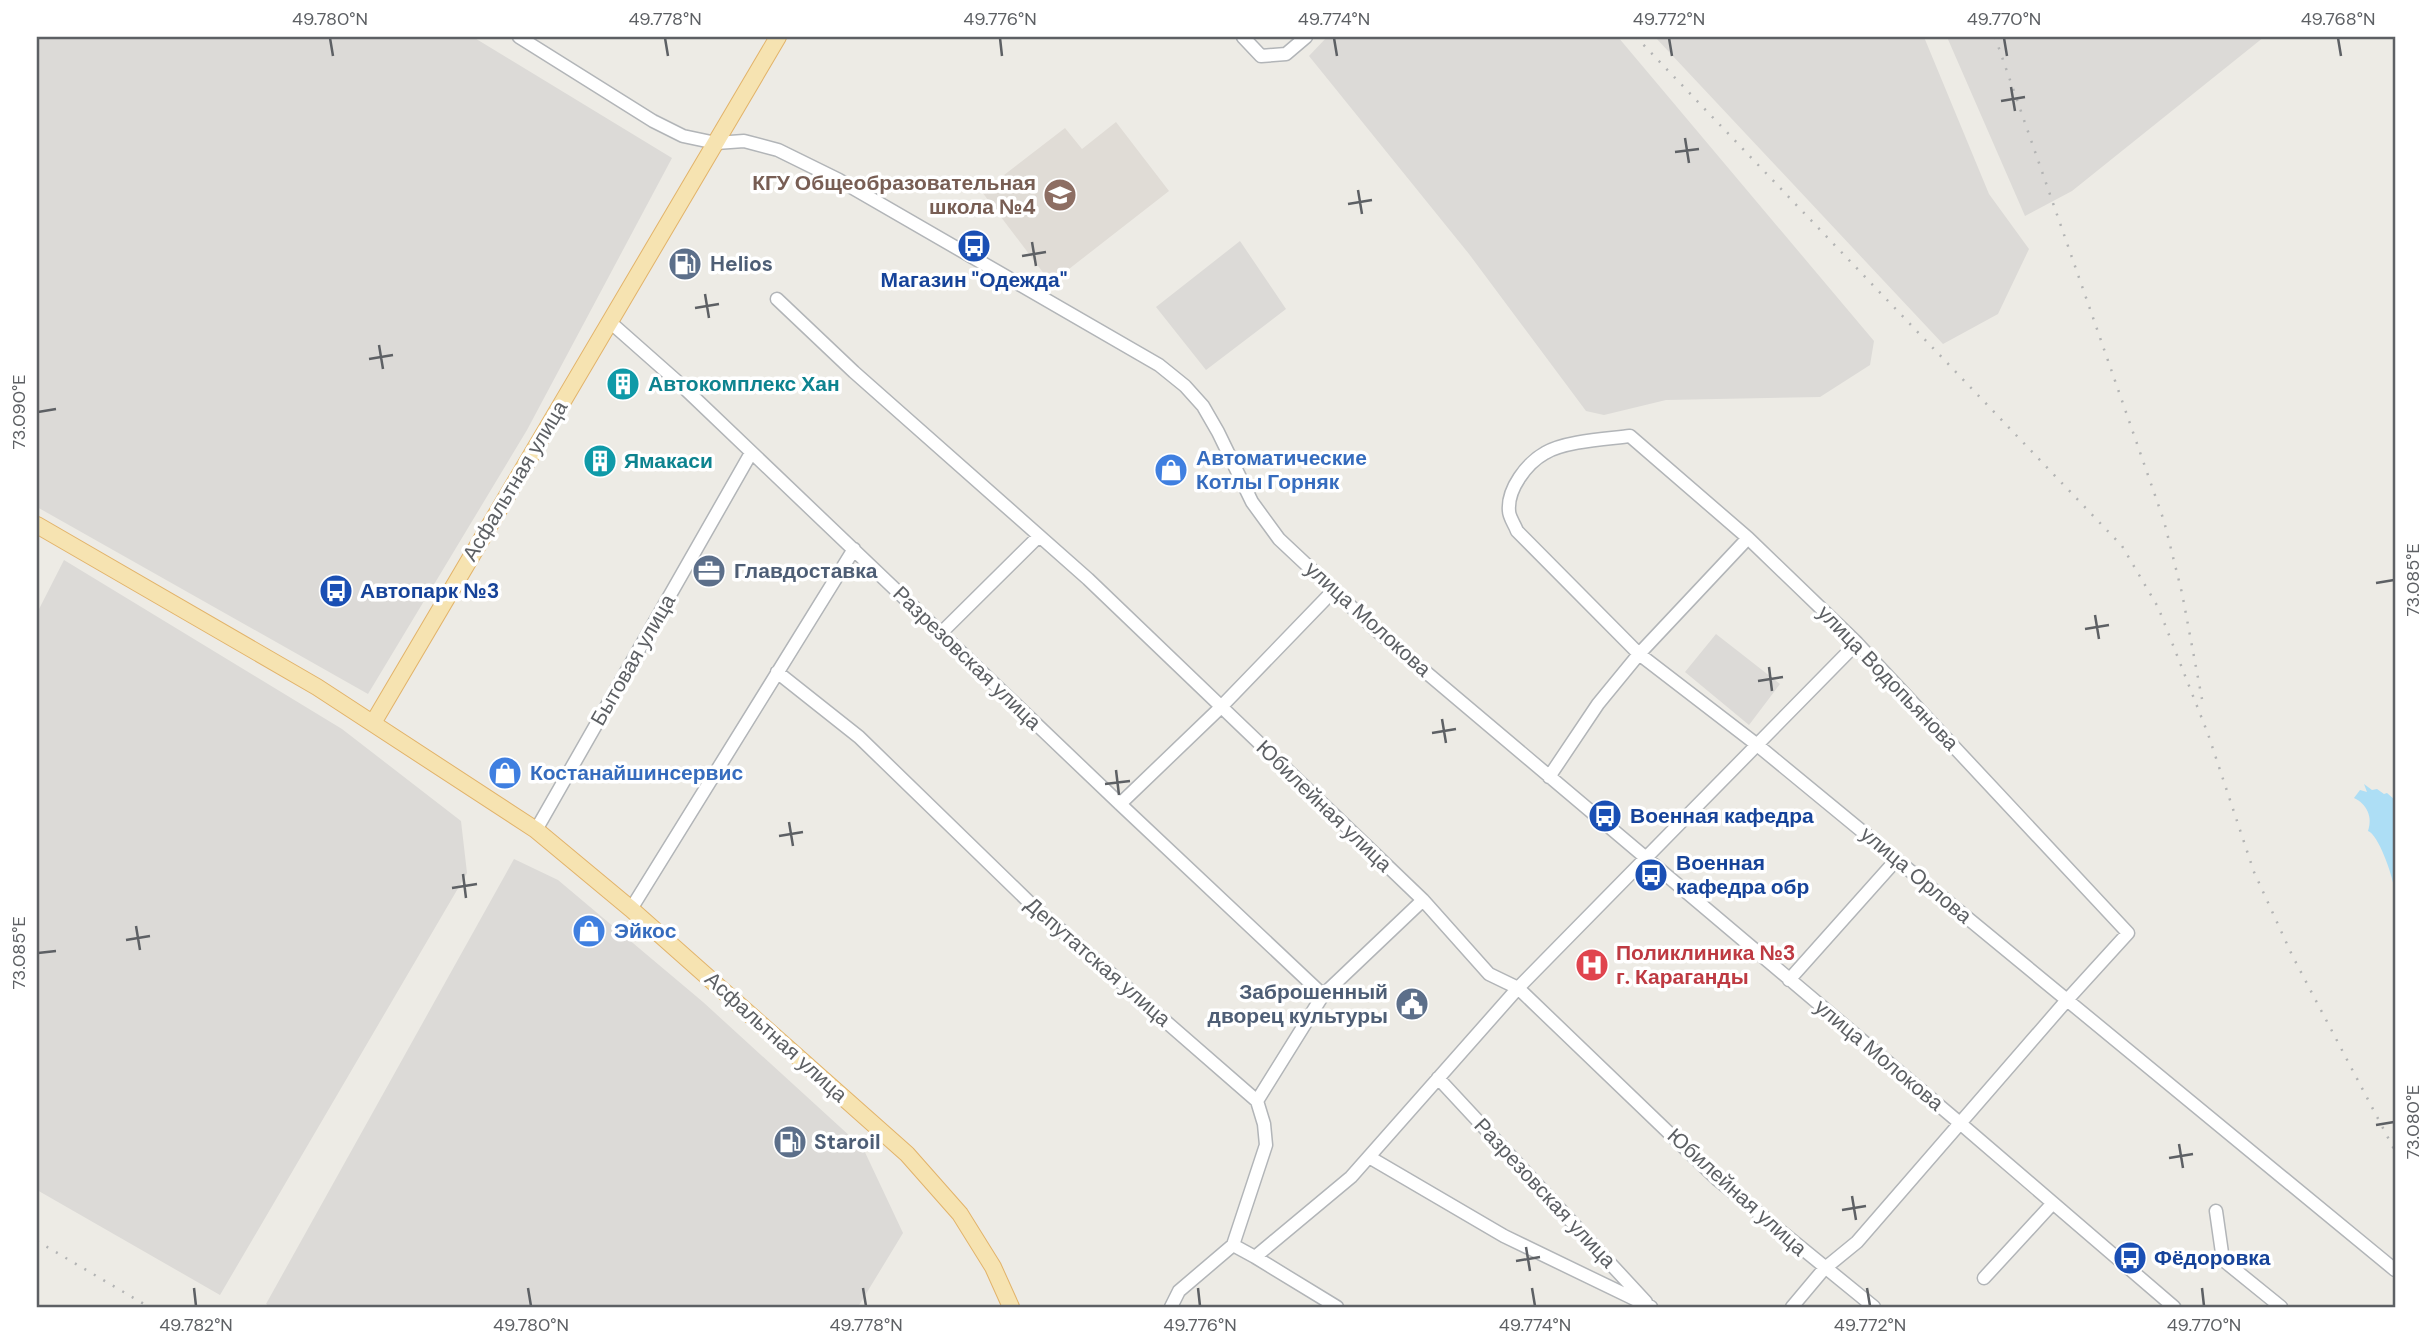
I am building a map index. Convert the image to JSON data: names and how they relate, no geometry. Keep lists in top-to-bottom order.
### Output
{
  "streets": {
    "main road": ["Асфальтная улица"],
    "street": [
      "улица Молокова",
      "Разрезовская улица",
      "Бытовая улица",
      "улица Водопьянова",
      "Юбилейная улица",
      "улица Орлова",
      "Депутатская улица"
    ]
  },
  "crossings": [
    ["Асфальтная улица", "улица Молокова"],
    ["Асфальтная улица", "Разрезовская улица"],
    ["Асфальтная улица", "Бытовая улица"],
    ["Разрезовская улица", "Бытовая улица"],
    ["улица Водопьянова", "улица Орлова"]
  ],
  "places": {
    "school or university": ["КГУ Общеобразовательная школа №4"],
    "bus stop": [
      "Магазин \"Одежда\"",
      "Автопарк №3",
      "Военная кафедра",
      "Военная кафедра обр",
      "Фёдоровка"
    ],
    "fuel station": ["Helios", "Staroil"],
    "building": ["Автокомплекс Хан", "Ямакаси"],
    "shop": ["Автоматические Котлы Горняк", "Костанайшинсервис", "Эйкос"],
    "office": ["Главдоставка"],
    "hospital": ["Поликлиника №3 г. Караганды"],
    "public building": ["Заброшенный дворец культуры"]
  },
  "coordinates": [
    "49.780°N",
    "49.778°N",
    "49.776°N",
    "49.774°N",
    "49.772°N",
    "49.770°N",
    "49.768°N",
    "73.090°E",
    "73.085°E",
    "73.080°E",
    "49.782°N"
  ]
}
